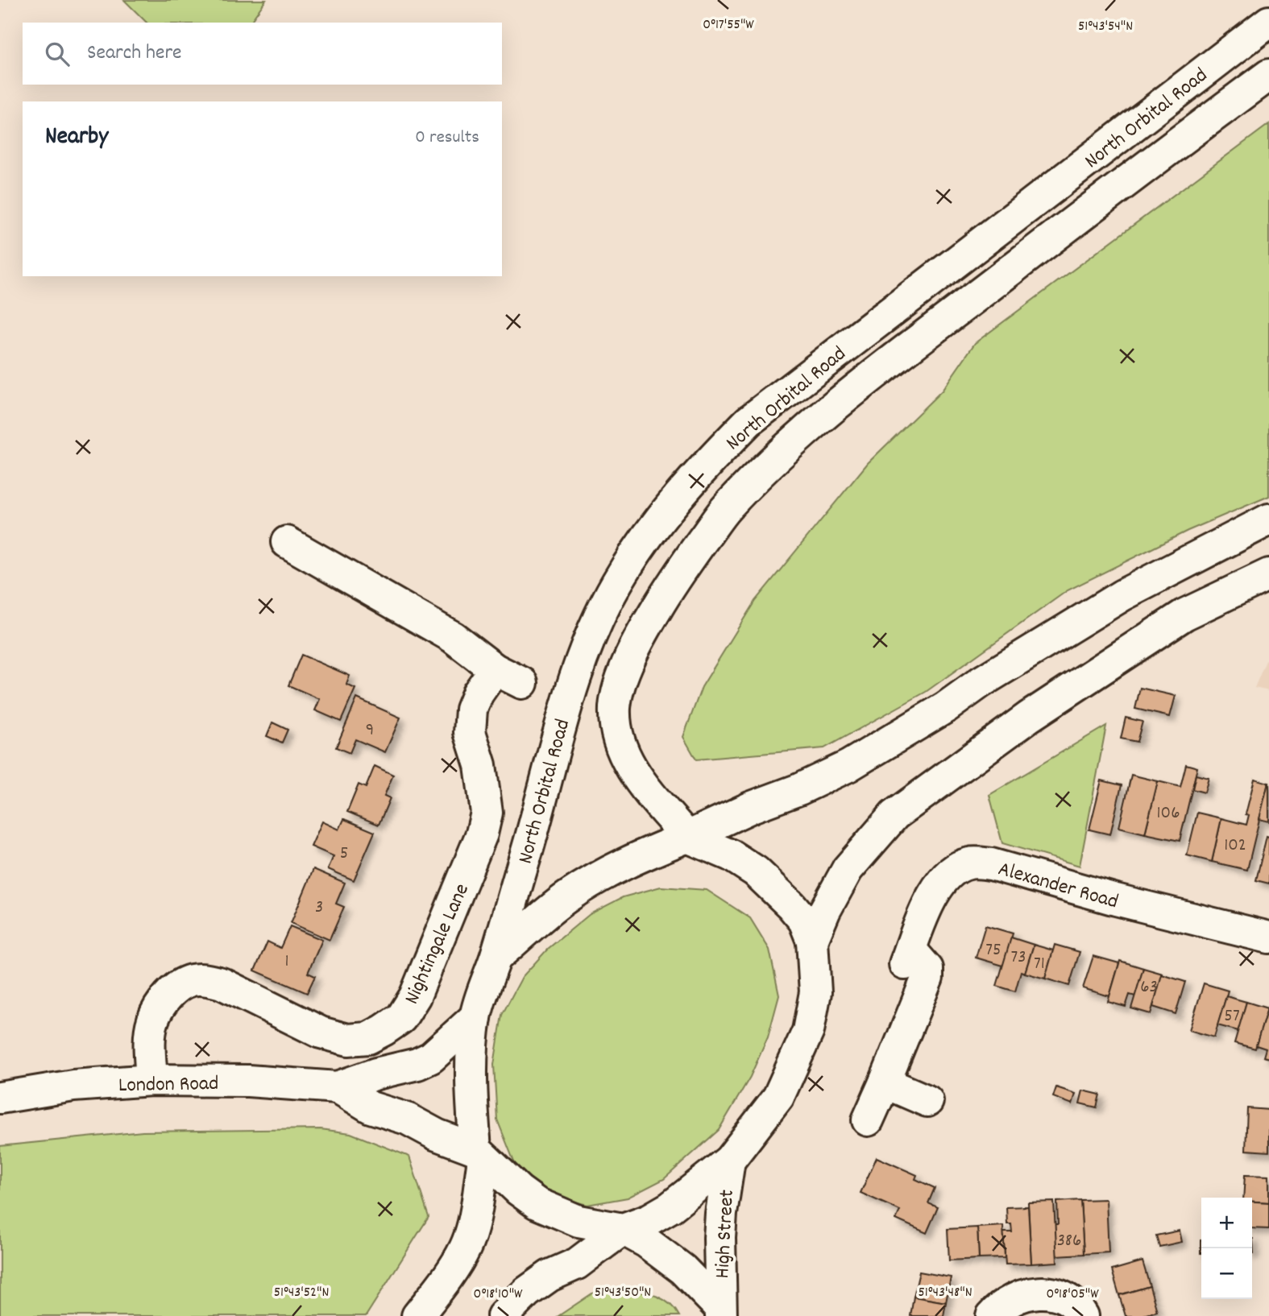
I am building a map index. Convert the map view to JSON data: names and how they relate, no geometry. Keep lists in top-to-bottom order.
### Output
{
  "streets": {
    "main road": [
      "North Orbital Road",
      "Alexander Road",
      "Nightingale Lane",
      "London Road",
      "High Street"
    ]
  },
  "crossings": [
    ["North Orbital Road", "London Road"],
    ["Nightingale Lane", "London Road"]
  ],
  "house_numbers": [
    "9",
    "106",
    "102",
    "5",
    "3",
    "75",
    "73",
    "1",
    "71",
    "63",
    "57",
    "386"
  ],
  "page": {
    "search": "Search here",
    "heading": ["Nearby", "0 results"],
    "map_buttons": ["+", "−"]
  },
  "coordinates": [
    "0°17'55\"W",
    "51°43'54\"N",
    "51°43'52\"N",
    "51°43'50\"N",
    "51°43'48\"N",
    "0°18'10\"W",
    "0°18'05\"W"
  ]
}
